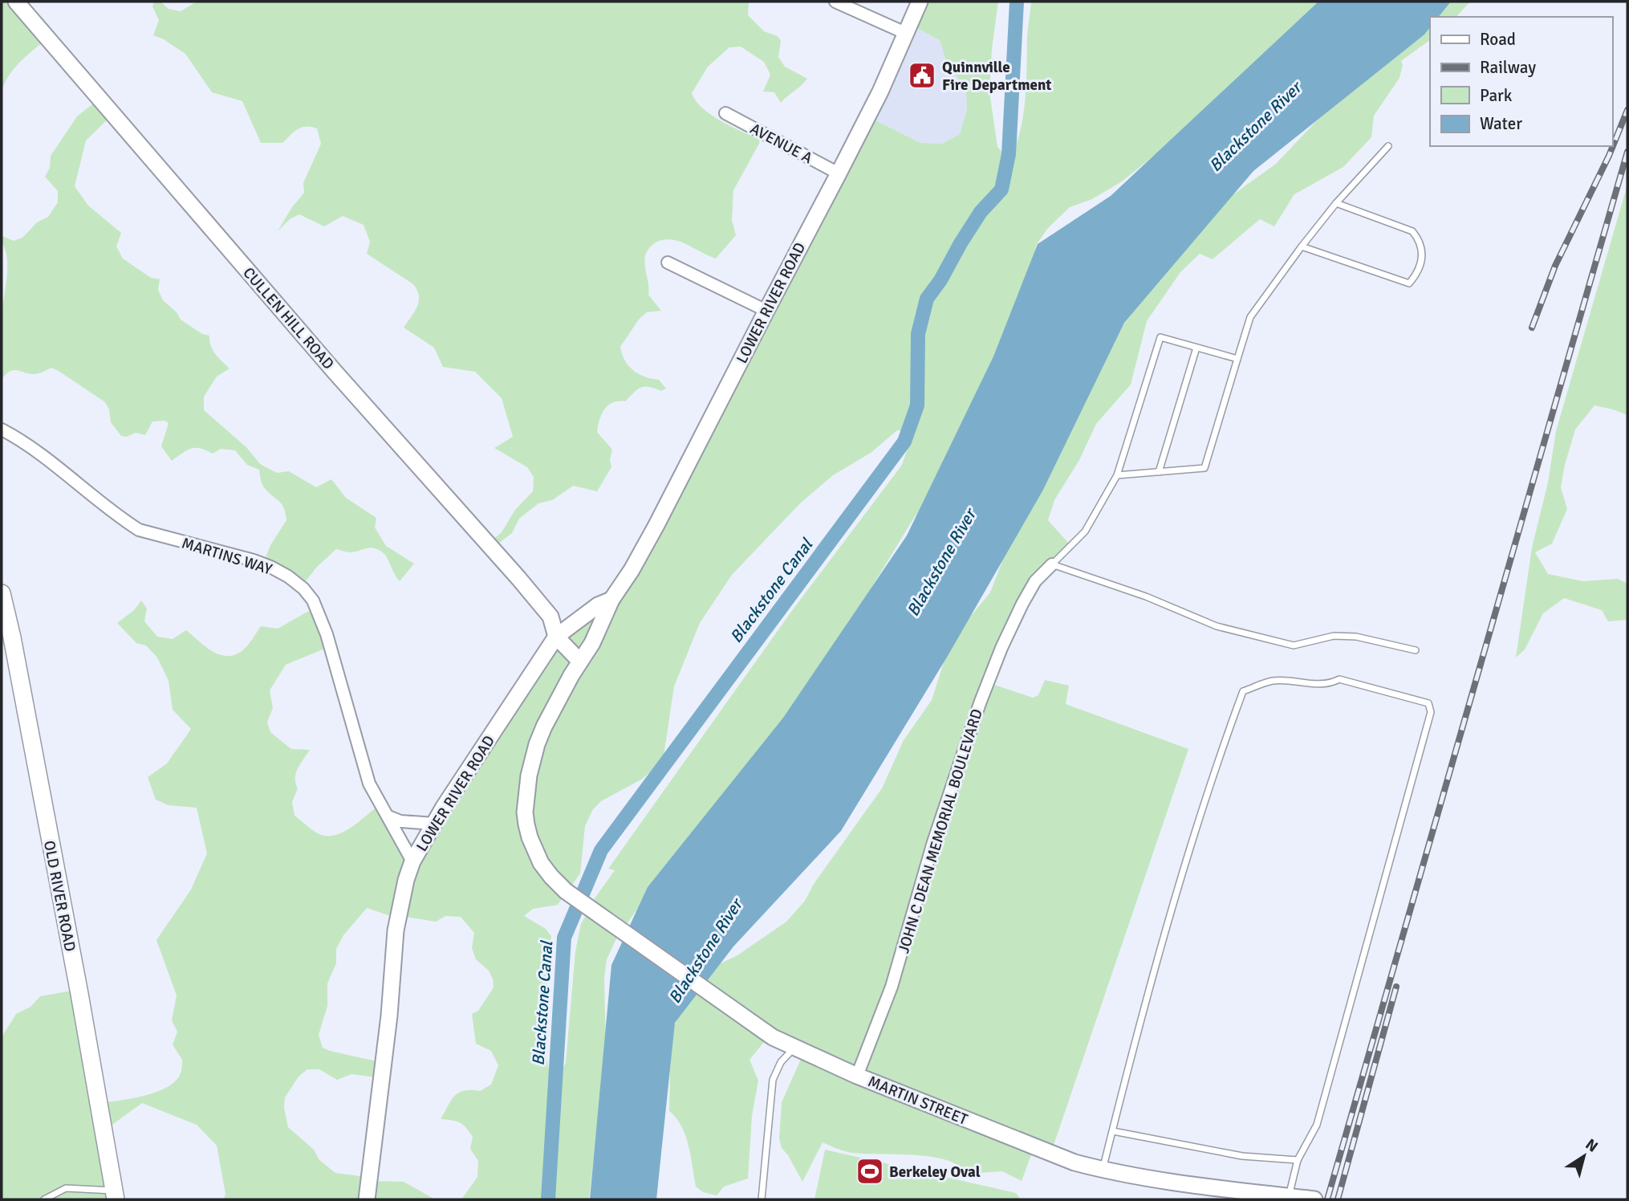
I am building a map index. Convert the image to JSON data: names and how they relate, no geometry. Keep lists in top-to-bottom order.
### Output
{
  "streets": {
    "main road": ["OLD RIVER ROAD"],
    "street": [
      "AVENUE A",
      "LOWER RIVER ROAD",
      "CULLEN HILL ROAD",
      "MARTINS WAY",
      "JOHN C DEAN MEMORIAL BOULEVARD",
      "MARTIN STREET"
    ]
  },
  "crossings": [
    ["AVENUE A", "LOWER RIVER ROAD"],
    ["LOWER RIVER ROAD", "CULLEN HILL ROAD"],
    ["LOWER RIVER ROAD", "MARTINS WAY"],
    ["LOWER RIVER ROAD", "MARTIN STREET"],
    ["JOHN C DEAN MEMORIAL BOULEVARD", "MARTIN STREET"]
  ],
  "water": ["Blackstone River", "Blackstone Canal"],
  "places": {
    "public building": ["Quinnville Fire Department"],
    "sports": ["Berkeley Oval"]
  },
  "legend": [
    "Road",
    "Railway",
    "Park",
    "Water"
  ],
  "north": "top right"
}
